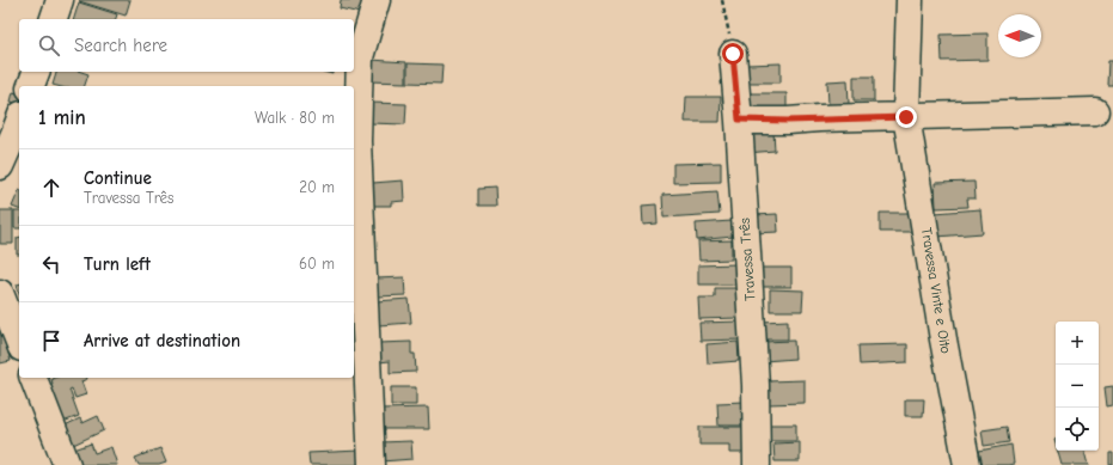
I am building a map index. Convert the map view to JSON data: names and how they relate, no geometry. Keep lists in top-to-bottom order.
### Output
{
  "streets": {
    "street": ["Travessa Três", "Travessa Vinte e Oito"]
  },
  "north": "left",
  "page": {
    "search": "Search here",
    "heading": ["1 min", "Walk · 80 m"],
    "list": [
      ["Continue", "Travessa Três", "20 m"],
      ["Turn left", "60 m"],
      "Arrive at destination"
    ],
    "map_buttons": ["+", "−"]
  }
}
